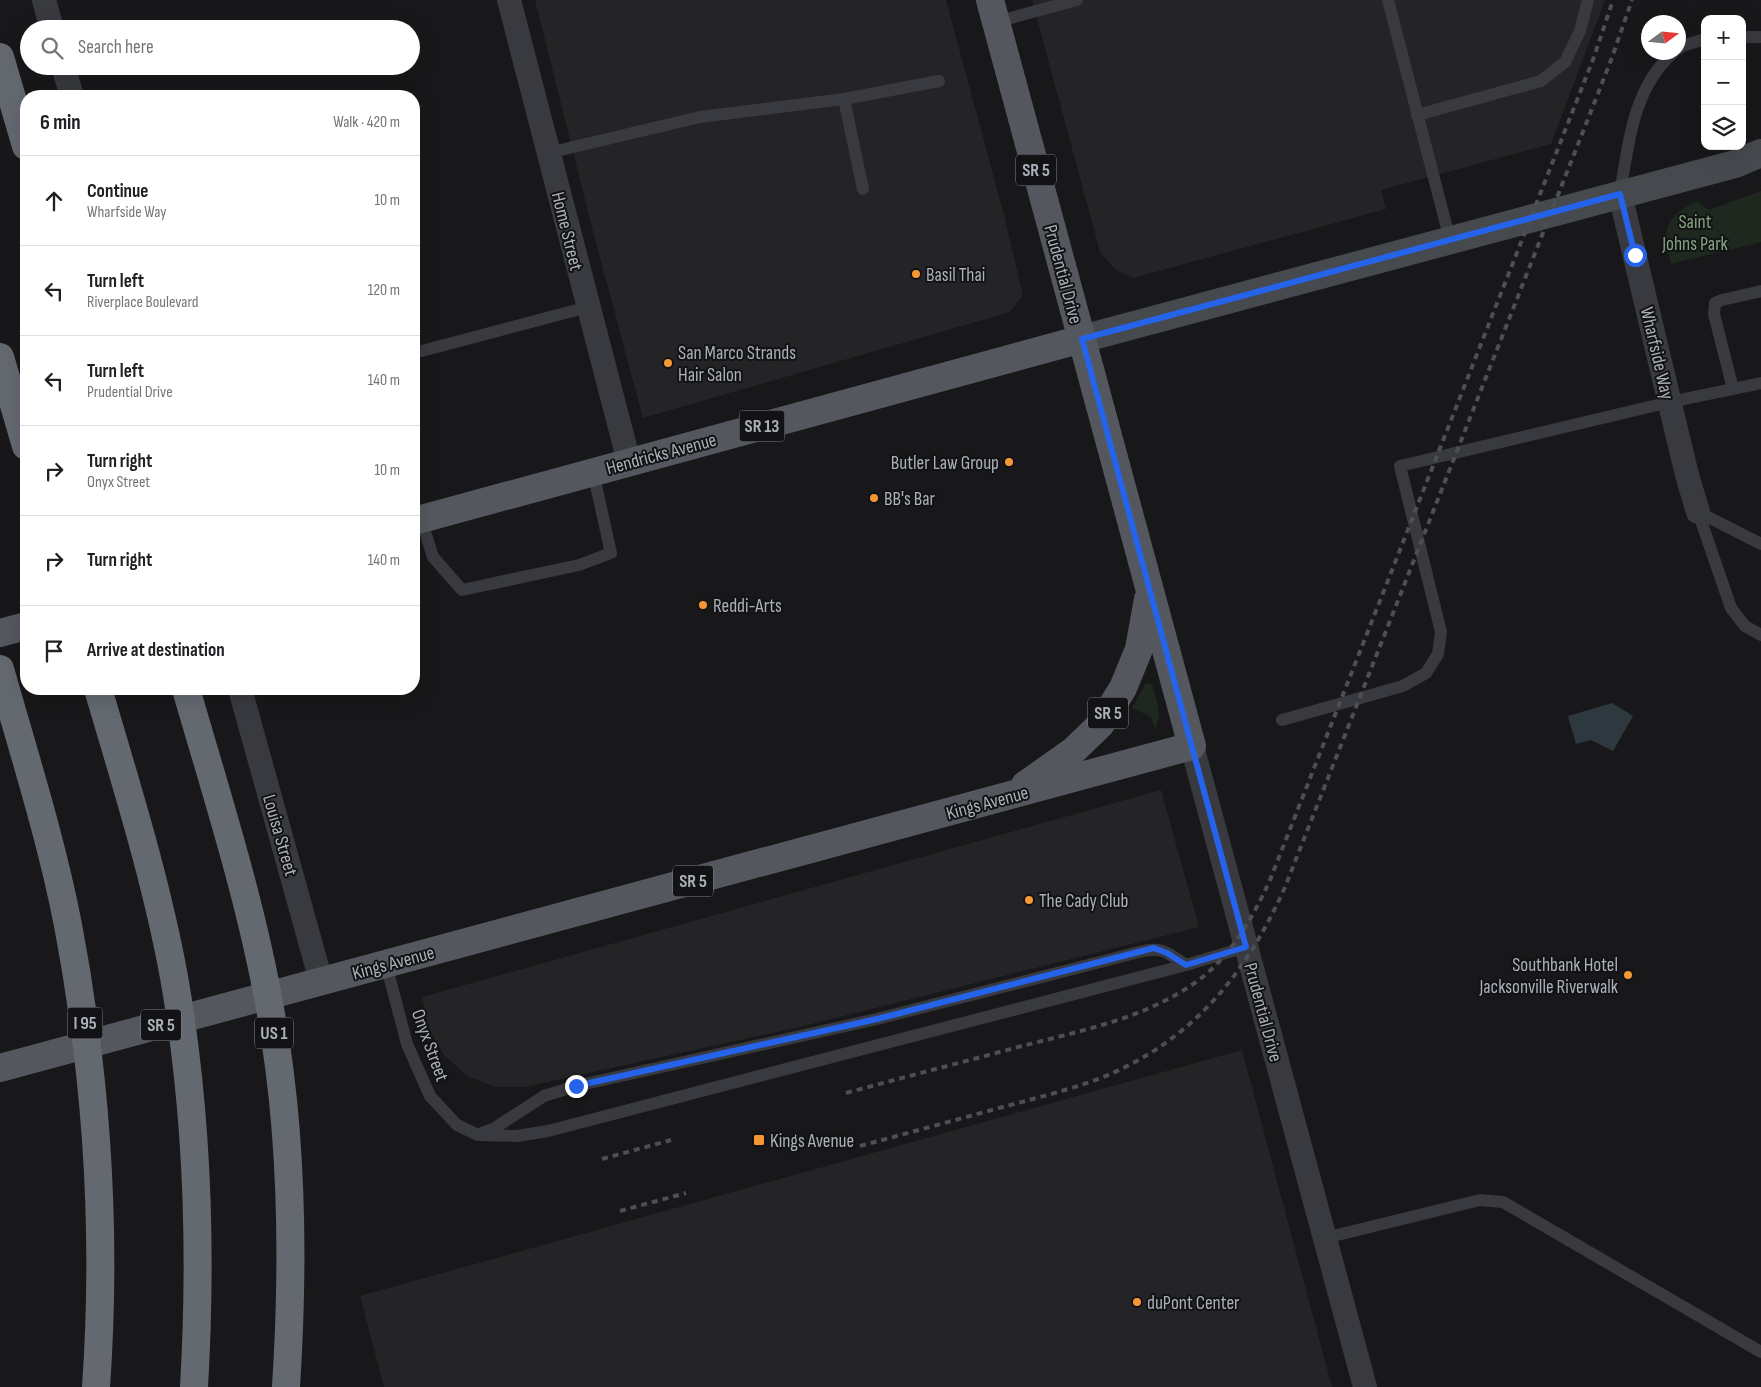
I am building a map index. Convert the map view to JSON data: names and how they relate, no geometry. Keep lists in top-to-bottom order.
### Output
{
  "streets": {
    "highway": ["I 95", "US 1"],
    "main road": [
      "SR 5",
      "Prudential Drive",
      "SR 13",
      "Hendricks Avenue",
      "Kings Avenue"
    ],
    "street": ["Home Street", "Wharfside Way", "Louisa Street"],
    "lane": ["Onyx Street"]
  },
  "crossings": [
    ["SR 5", "Prudential Drive"],
    ["SR 5", "Kings Avenue"],
    ["Home Street", "Hendricks Avenue"],
    ["Prudential Drive", "Hendricks Avenue"],
    ["Prudential Drive", "Kings Avenue"],
    ["Prudential Drive", "Onyx Street"],
    ["Kings Avenue", "Louisa Street"],
    ["Kings Avenue", "Onyx Street"]
  ],
  "parks": ["Saint Johns Park"],
  "places": {
    "other": [
      "Basil Thai",
      "San Marco Strands Hair Salon",
      "Butler Law Group",
      "BB's Bar",
      "Reddi-Arts",
      "The Cady Club",
      "Southbank Hotel Jacksonville Riverwalk",
      "duPont Center"
    ],
    "transit": ["Kings Avenue"]
  },
  "north": "right",
  "page": {
    "map_buttons": ["+", "−"],
    "search": "Search here",
    "heading": ["6 min", "Walk · 420 m"],
    "list": [
      ["Continue", "Wharfside Way", "10 m"],
      ["Turn left", "Riverplace Boulevard", "120 m"],
      ["Turn left", "Prudential Drive", "140 m"],
      ["Turn right", "Onyx Street", "10 m"],
      ["Turn right", "140 m"],
      "Arrive at destination"
    ]
  }
}
